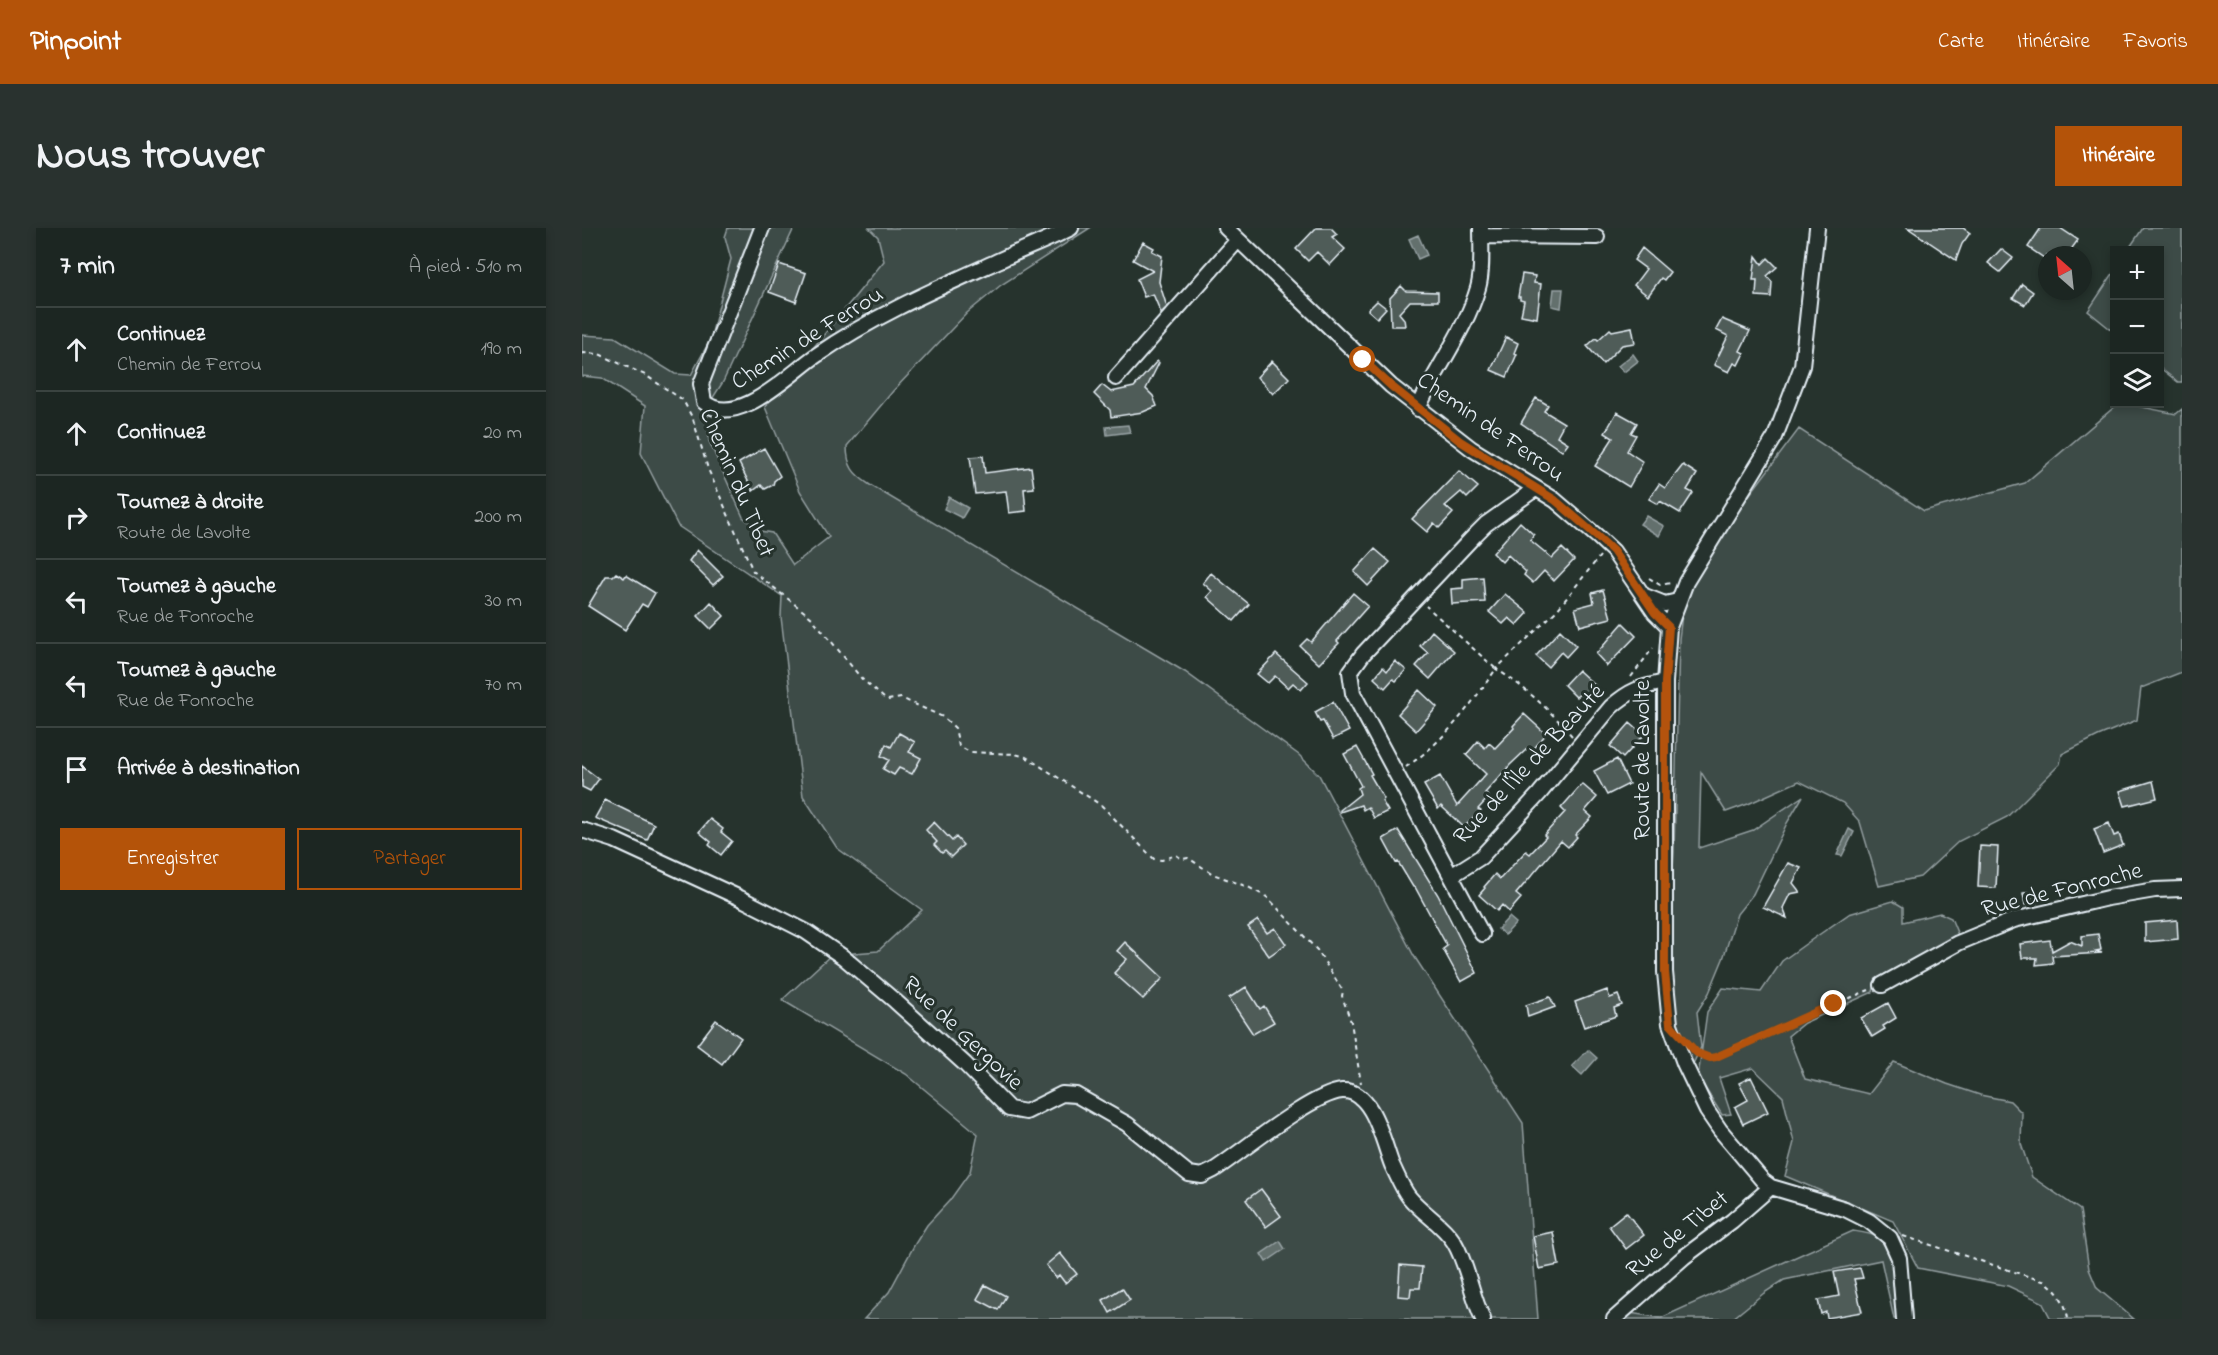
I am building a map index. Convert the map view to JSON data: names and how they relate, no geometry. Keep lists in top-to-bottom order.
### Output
{
  "streets": {
    "street": [
      "Chemin de Ferrou",
      "Route de Lavolte",
      "Rue de l'Île de Beauté",
      "Rue de Fonroche",
      "Rue de Gergovie",
      "Rue de Tibet"
    ],
    "path": ["Chemin du Tibet"]
  },
  "crossings": [
    ["Chemin de Ferrou", "Route de Lavolte"],
    ["Chemin de Ferrou", "Rue de l'Île de Beauté"],
    ["Chemin du Tibet", "Rue de Gergovie"],
    ["Route de Lavolte", "Rue de l'Île de Beauté"],
    ["Route de Lavolte", "Rue de Tibet"]
  ],
  "north": "top left",
  "page": {
    "header": "Pinpoint",
    "nav": ["Carte", "Itinéraire", "Favoris"],
    "title": "Nous trouver",
    "buttons": [
      "Itinéraire",
      ["Enregistrer", "Partager"]
    ],
    "heading": ["7 min", "À pied · 510 m"],
    "map_buttons": ["+", "−"],
    "list": [
      ["Continuez", "Chemin de Ferrou", "190 m"],
      ["Continuez", "20 m"],
      ["Tournez à droite", "Route de Lavolte", "200 m"],
      ["Tournez à gauche", "Rue de Fonroche", "30 m"],
      ["Tournez à gauche", "Rue de Fonroche", "70 m"],
      "Arrivée à destination"
    ]
  }
}
